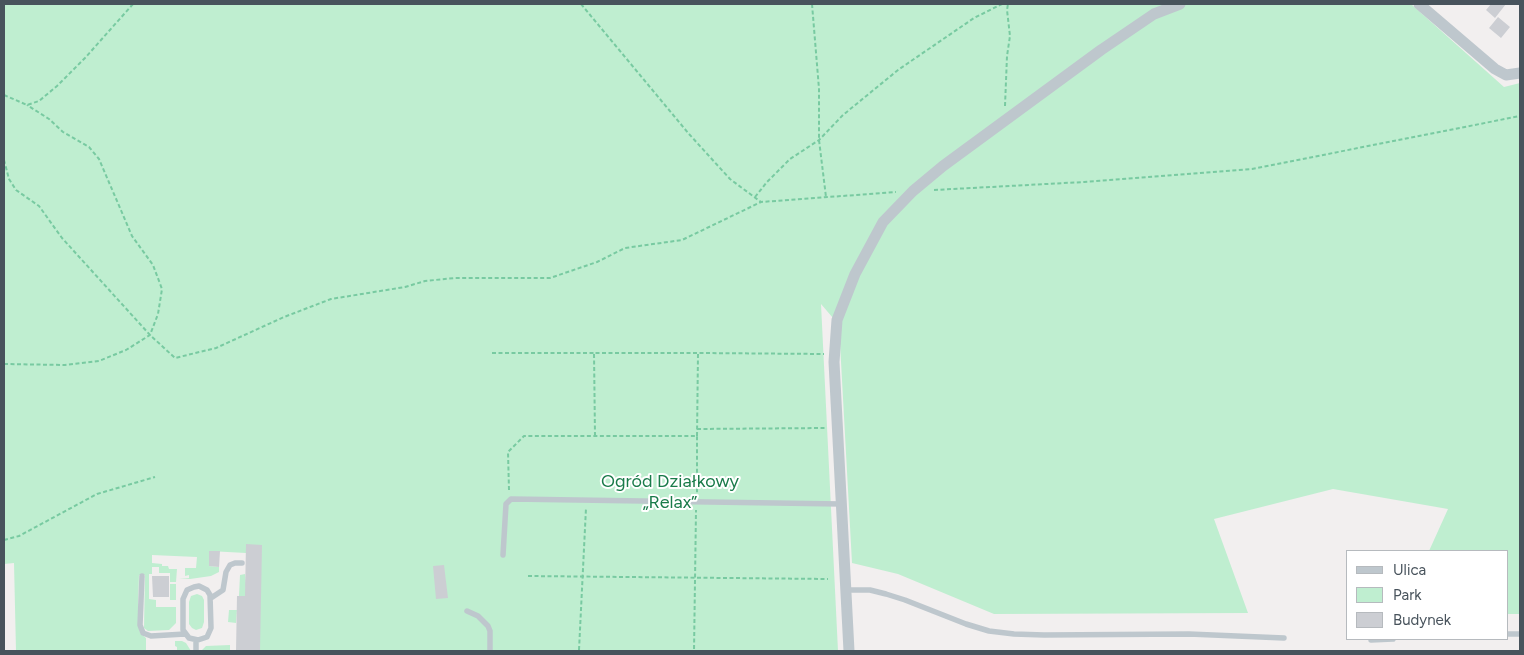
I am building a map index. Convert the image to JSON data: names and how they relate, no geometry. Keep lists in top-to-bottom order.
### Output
{
  "parks": ["Ogród Działkowy „Relax”"],
  "legend": ["Ulica", "Park", "Budynek"]
}
